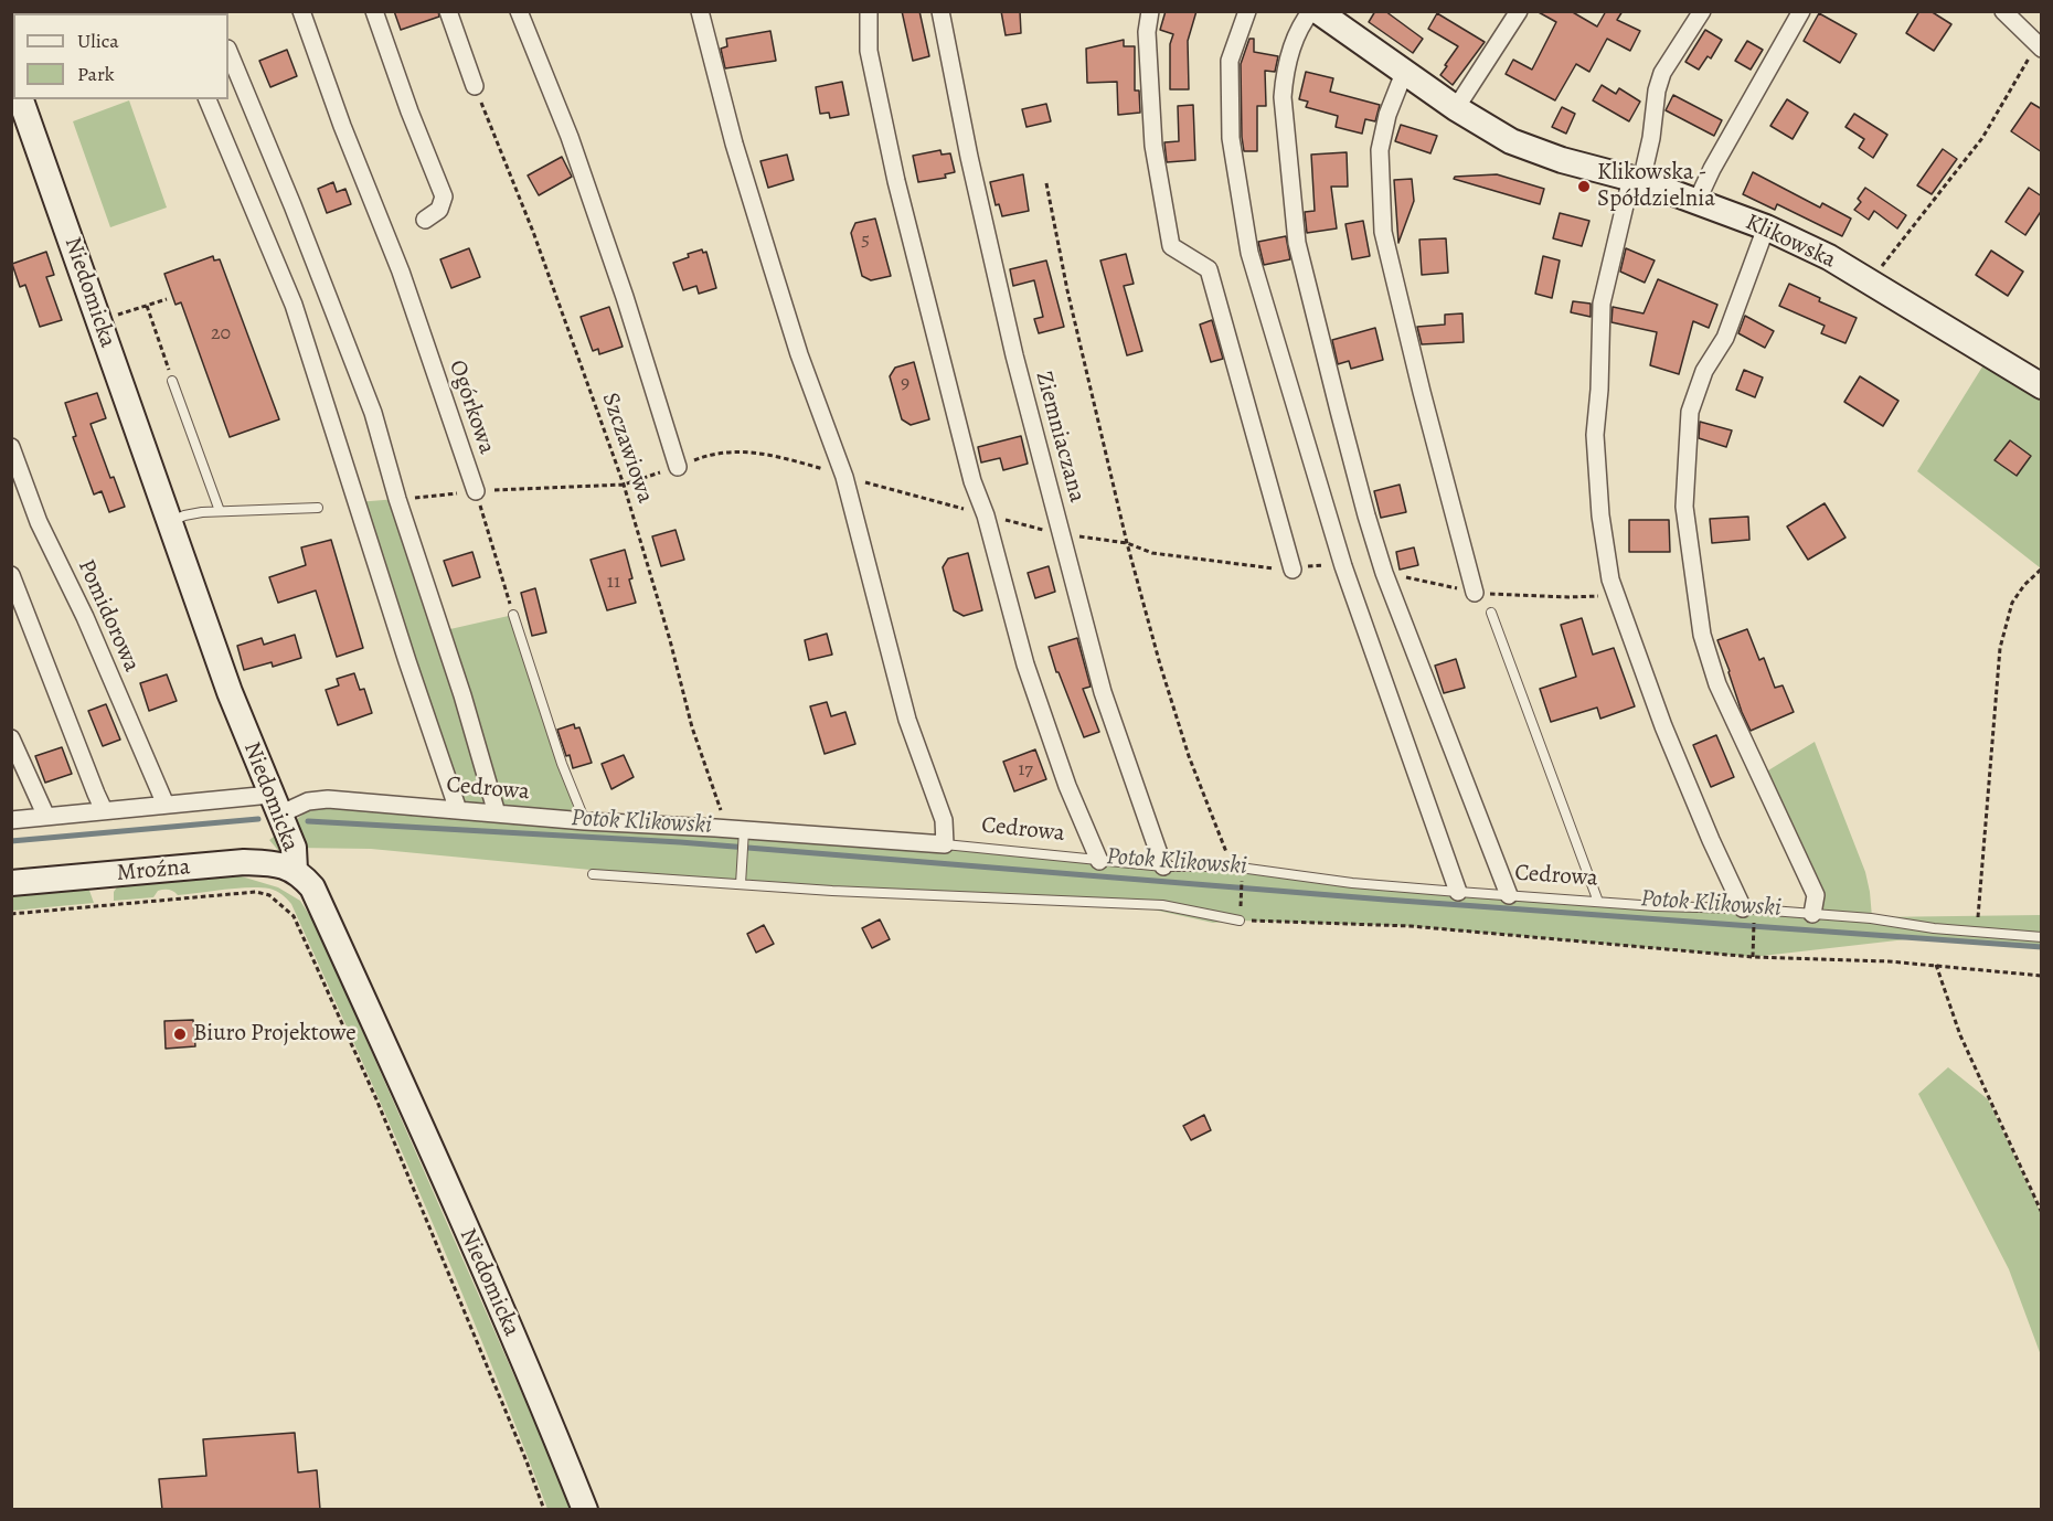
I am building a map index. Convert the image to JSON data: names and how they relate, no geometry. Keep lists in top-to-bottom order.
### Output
{
  "streets": {
    "street": [
      "Klikowska",
      "Niedomicka",
      "Ogórkowa",
      "Ziemniaczana",
      "Pomidorowa",
      "Cedrowa",
      "Mroźna"
    ],
    "path": ["Szczawiowa"]
  },
  "crossings": [
    ["Niedomicka", "Cedrowa"],
    ["Niedomicka", "Mroźna"],
    ["Ziemniaczana", "Cedrowa"],
    ["Szczawiowa", "Cedrowa"],
    ["Pomidorowa", "Cedrowa"]
  ],
  "water": ["Potok Klikowski"],
  "places": ["Klikowska - Spółdzielnia", "Biuro Projektowe"],
  "house_numbers": [
    "5",
    "20",
    "9",
    "11",
    "17"
  ],
  "legend": ["Ulica", "Park"]
}
